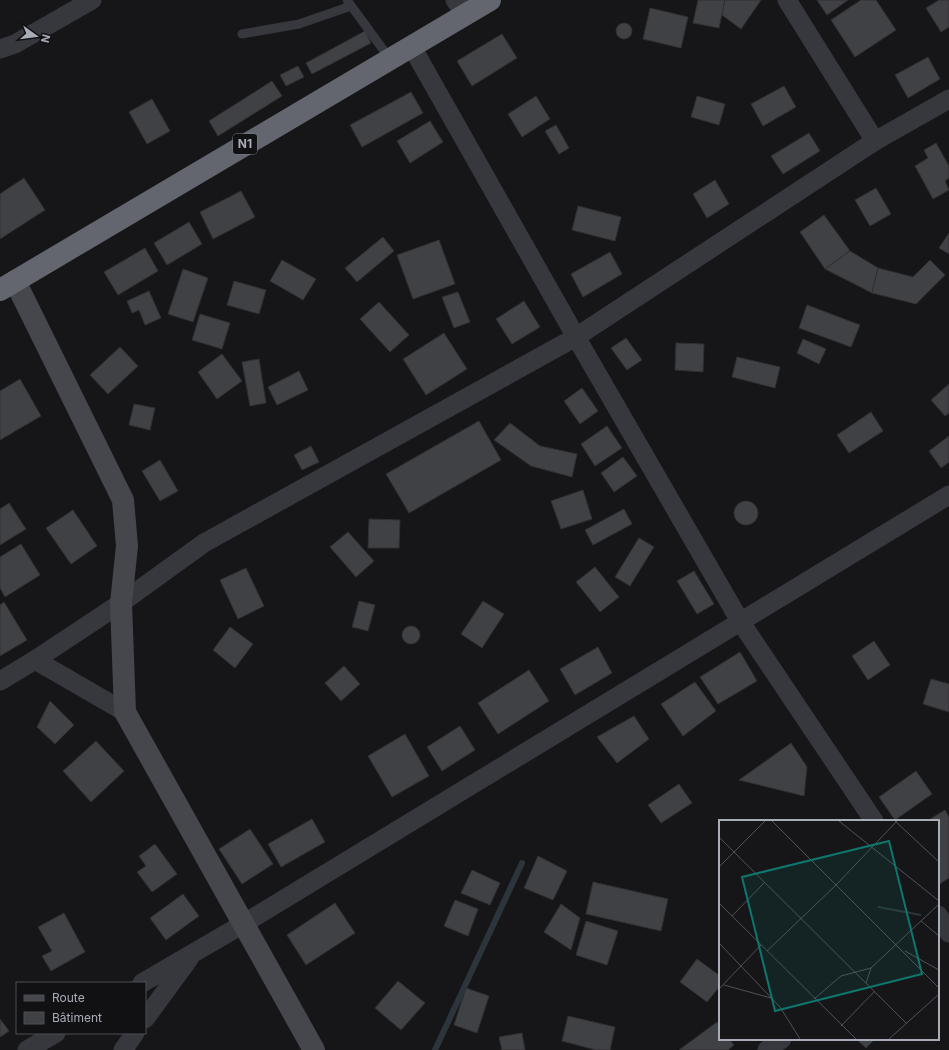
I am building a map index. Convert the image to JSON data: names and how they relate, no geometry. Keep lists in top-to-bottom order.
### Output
{
  "streets": {
    "highway": ["N1"]
  },
  "legend": ["Route", "Bâtiment"],
  "north": "right"
}
